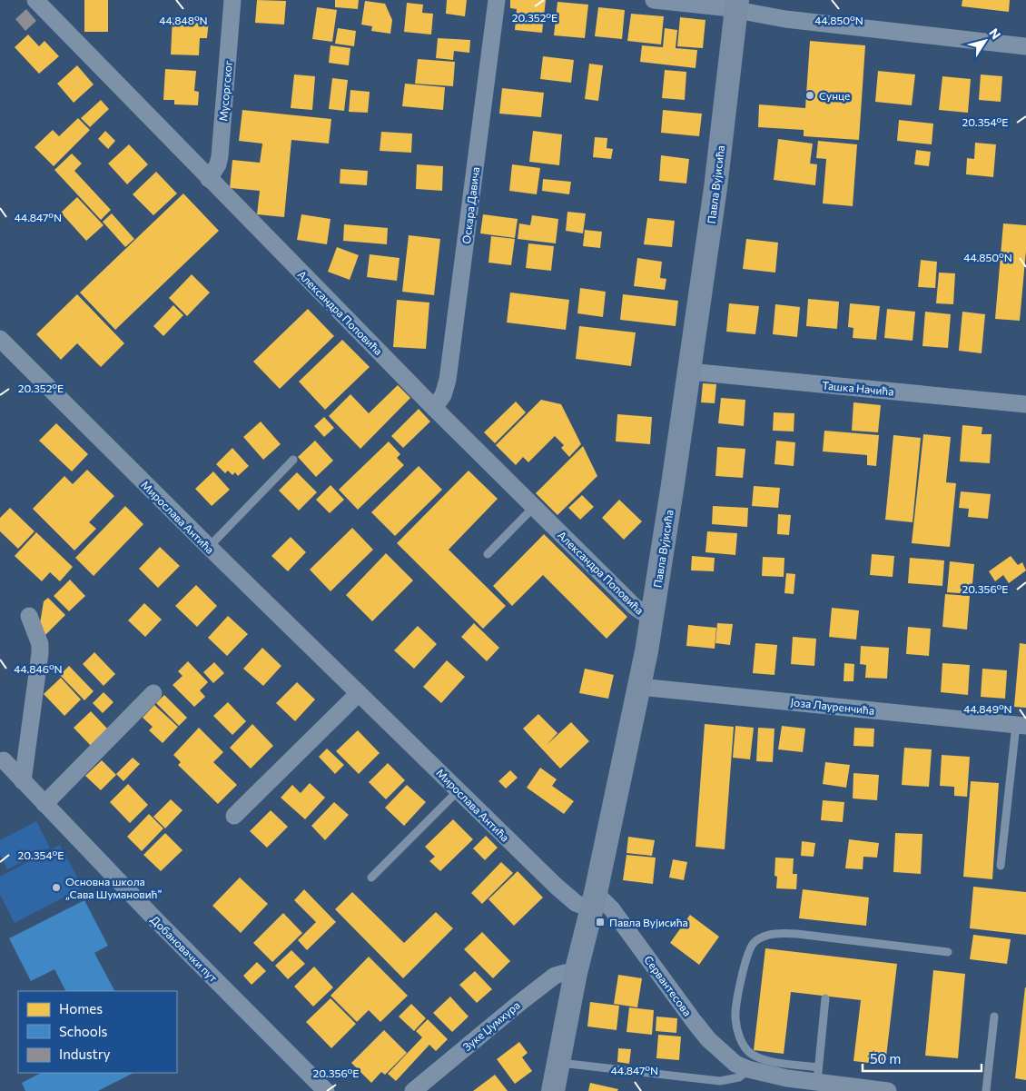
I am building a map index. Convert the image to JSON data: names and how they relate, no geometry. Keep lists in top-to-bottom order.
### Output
{
  "streets": {
    "street": [
      "Мусоргског",
      "Павла Вујисића",
      "Оскара Давича",
      "Александра Поповића",
      "Ташка Начића",
      "Мирослава Антића",
      "Јоза Лауренчића",
      "Добановачки пут",
      "Сервантесова",
      "Зуке Џумхура"
    ]
  },
  "crossings": [
    ["Мусоргског", "Александра Поповића"],
    ["Павла Вујисића", "Александра Поповића"],
    ["Павла Вујисића", "Ташка Начића"],
    ["Павла Вујисића", "Мирослава Антића"],
    ["Павла Вујисића", "Јоза Лауренчића"],
    ["Павла Вујисића", "Сервантесова"],
    ["Павла Вујисића", "Зуке Џумхура"],
    ["Оскара Давича", "Александра Поповића"],
    ["Мирослава Антића", "Сервантесова"]
  ],
  "places": {
    "other": ["Сунце", "Основна школа „Сава Шумановић”"],
    "transit": ["Павла Вујисића"]
  },
  "legend": ["Homes", "Schools", "Industry"],
  "scale_bar": "50 m",
  "north": "top right",
  "coordinates": [
    "20.352°E",
    "44.848°N",
    "44.850°N",
    "20.354°E",
    "44.847°N",
    "20.356°E",
    "44.846°N",
    "44.849°N"
  ]
}
